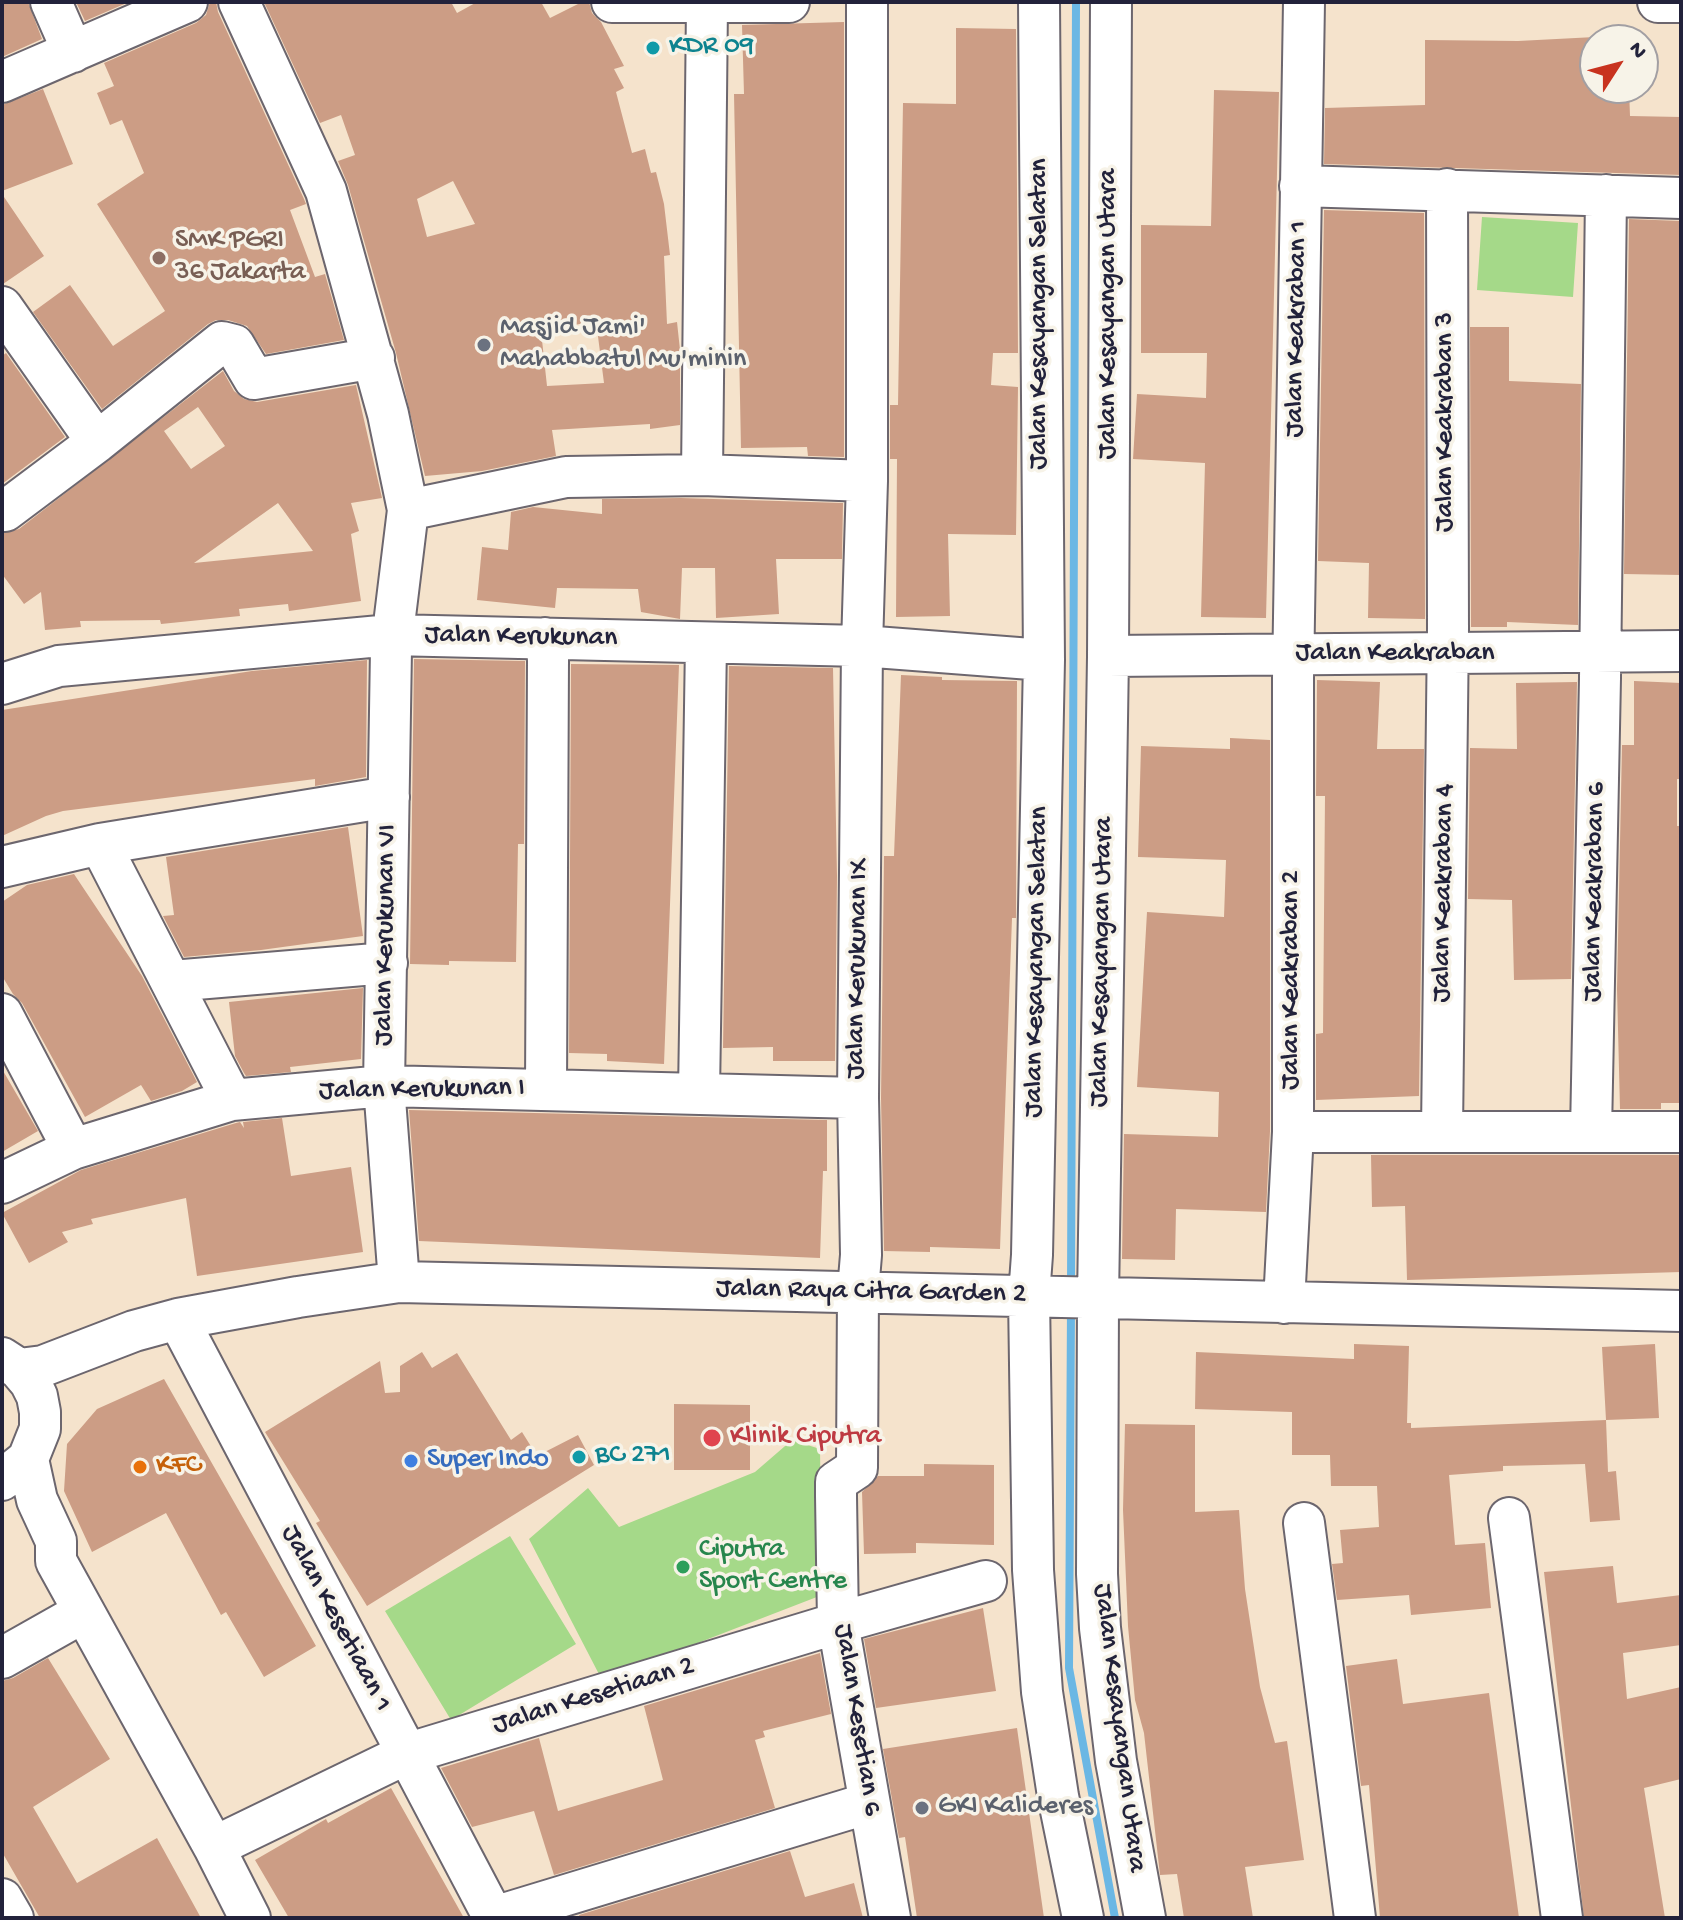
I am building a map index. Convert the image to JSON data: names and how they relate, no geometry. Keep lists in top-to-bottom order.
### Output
{
  "streets": {
    "street": [
      "Jalan Kesayangan Selatan",
      "Jalan Kesayangan Utara",
      "Jalan Keakraban 1",
      "Jalan Keakraban 3",
      "Jalan Kerukunan",
      "Jalan Keakraban",
      "Jalan Keakraban 6",
      "Jalan Keakraban 4",
      "Jalan Kerukunan VI",
      "Jalan Kerukunan IX",
      "Jalan Keakraban 2",
      "Jalan Kerukunan I",
      "Jalan Raya Citra Garden 2",
      "Jalan Kesetiaan 1",
      "Jalan Kesetiaan 2",
      "Jalan Kesetian 6"
    ]
  },
  "crossings": [
    ["Jalan Kesayangan Selatan", "Jalan Kerukunan"],
    ["Jalan Kesayangan Selatan", "Jalan Raya Citra Garden 2"],
    ["Jalan Kesayangan Utara", "Jalan Keakraban"],
    ["Jalan Kesayangan Utara", "Jalan Raya Citra Garden 2"],
    ["Jalan Keakraban 1", "Jalan Keakraban"],
    ["Jalan Keakraban 1", "Jalan Keakraban 2"],
    ["Jalan Keakraban 3", "Jalan Keakraban"],
    ["Jalan Keakraban 3", "Jalan Keakraban 4"],
    ["Jalan Kerukunan", "Jalan Kerukunan VI"],
    ["Jalan Kerukunan", "Jalan Kerukunan IX"],
    ["Jalan Keakraban", "Jalan Keakraban 6"],
    ["Jalan Keakraban", "Jalan Keakraban 4"],
    ["Jalan Keakraban", "Jalan Keakraban 2"],
    ["Jalan Kerukunan VI", "Jalan Kerukunan I"],
    ["Jalan Kerukunan VI", "Jalan Raya Citra Garden 2"],
    ["Jalan Kerukunan IX", "Jalan Kerukunan I"],
    ["Jalan Kerukunan IX", "Jalan Raya Citra Garden 2"],
    ["Jalan Kerukunan IX", "Jalan Kesetian 6"],
    ["Jalan Keakraban 2", "Jalan Raya Citra Garden 2"],
    ["Jalan Raya Citra Garden 2", "Jalan Kesetiaan 1"],
    ["Jalan Raya Citra Garden 2", "Jalan Kesetian 6"],
    ["Jalan Kesetiaan 1", "Jalan Kesetiaan 2"],
    ["Jalan Kesetiaan 2", "Jalan Kesetian 6"]
  ],
  "places": [
    "KDR 09",
    "SMK PGRI 36 Jakarta",
    "Masjid Jami' Mahabbatul Mu'minin",
    "Klinik Ciputra",
    "BC 271",
    "Super Indo",
    "KFC",
    "Ciputra Sport Centre",
    "GKI Kalideres"
  ],
  "north": "top right"
}
